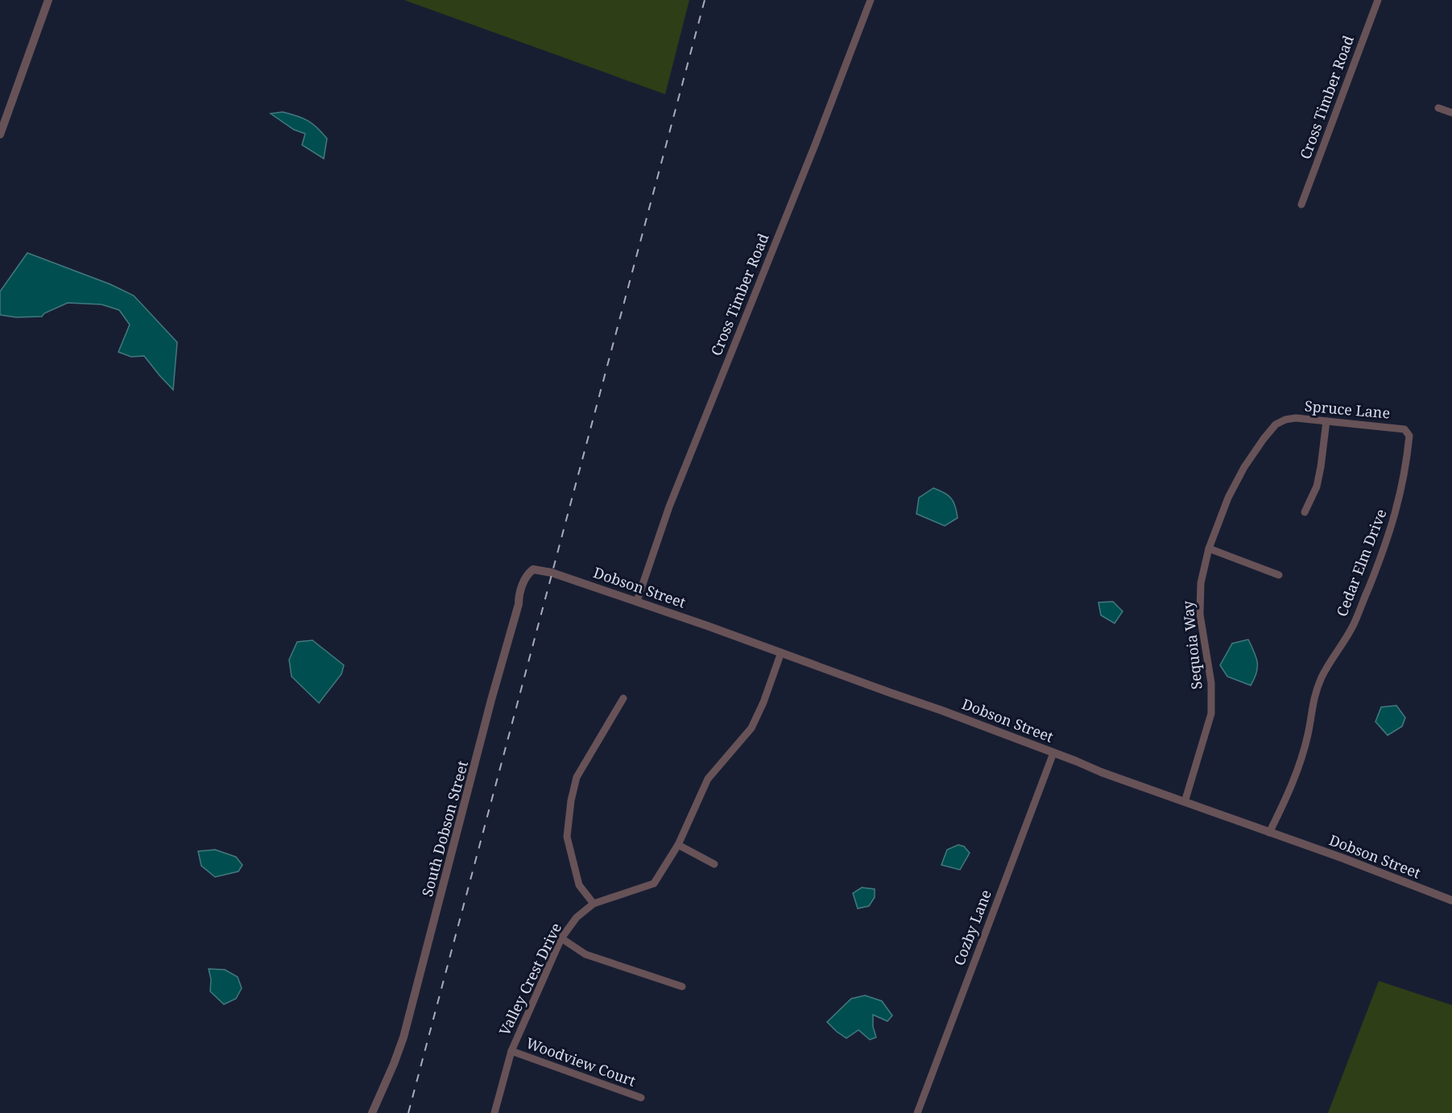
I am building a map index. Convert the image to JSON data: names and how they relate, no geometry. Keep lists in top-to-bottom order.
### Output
{
  "streets": {
    "street": [
      "Cross Timber Road",
      "Spruce Lane",
      "Cedar Elm Drive",
      "Dobson Street",
      "Sequoia Way",
      "South Dobson Street",
      "Cozby Lane",
      "Valley Crest Drive",
      "Woodview Court"
    ]
  },
  "crossings": [
    ["Cross Timber Road", "Dobson Street"],
    ["Spruce Lane", "Cedar Elm Drive"],
    ["Spruce Lane", "Sequoia Way"],
    ["Cedar Elm Drive", "Dobson Street"],
    ["Dobson Street", "Sequoia Way"],
    ["Dobson Street", "South Dobson Street"],
    ["Dobson Street", "Cozby Lane"],
    ["Dobson Street", "Valley Crest Drive"],
    ["Valley Crest Drive", "Woodview Court"]
  ]
}
